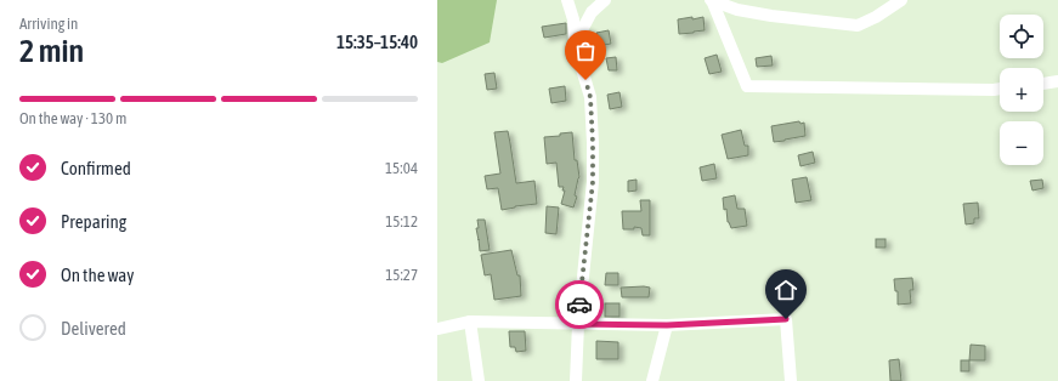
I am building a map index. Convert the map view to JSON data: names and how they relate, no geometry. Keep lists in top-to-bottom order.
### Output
{
  "page": {
    "heading": ["2 min", "Arriving in", "15:35–15:40"],
    "map_buttons": ["+", "−"],
    "bar": "On the way · 130 m",
    "list": [
      ["Confirmed", "15:04"],
      ["Preparing", "15:12"],
      ["On the way", "15:27"],
      "Delivered"
    ]
  }
}
